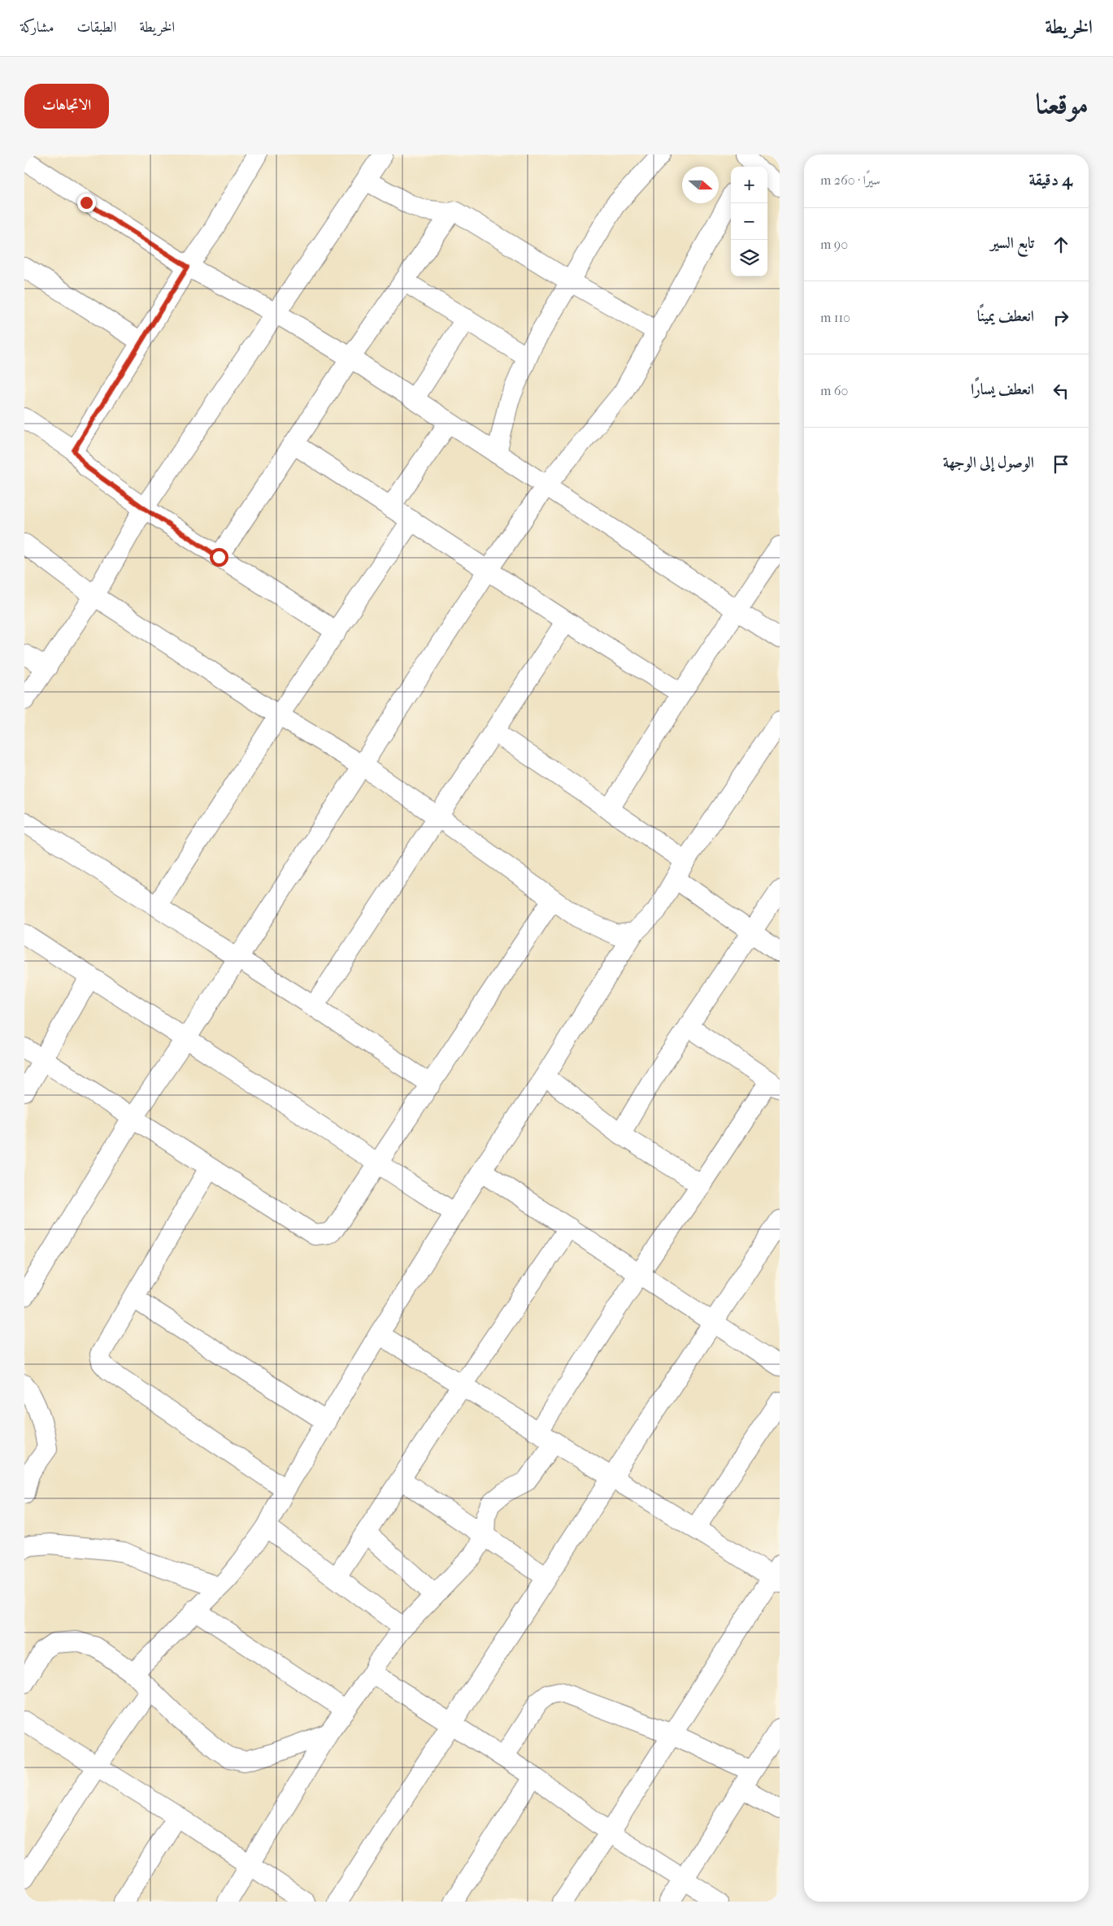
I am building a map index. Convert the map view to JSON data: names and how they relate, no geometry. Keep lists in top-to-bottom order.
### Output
{
  "north": "right",
  "page": {
    "header": "الخريطة",
    "nav": ["الخريطة", "الطبقات", "مشاركة"],
    "title": "موقعنا",
    "buttons": "الاتجاهات",
    "heading": ["4 دقيقة", "سيرًا · 260 m"],
    "map_buttons": ["+", "−"],
    "list": [
      ["تابع السير", "90 m"],
      ["انعطف يمينًا", "110 m"],
      ["انعطف يسارًا", "60 m"],
      "الوصول إلى الوجهة"
    ]
  }
}
